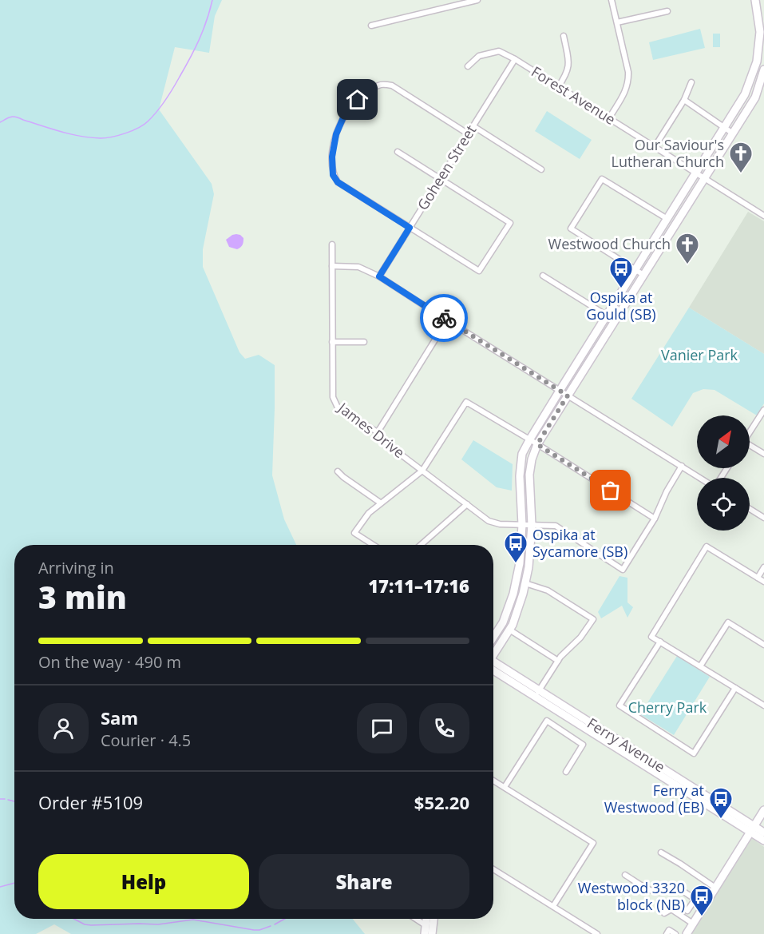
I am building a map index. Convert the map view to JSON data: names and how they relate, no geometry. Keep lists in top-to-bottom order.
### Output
{
  "streets": {
    "main road": ["Ferry Avenue"],
    "street": ["Forest Avenue", "Goheen Street", "James Drive"]
  },
  "crossings": [
    ["Forest Avenue", "Goheen Street"]
  ],
  "parks": ["Vanier Park", "Cherry Park"],
  "places": {
    "church": ["Our Saviour's Lutheran Church", "Westwood Church"],
    "bus stop": [
      "Ospika at Gould (SB)",
      "Ospika at Sycamore (SB)",
      "Ferry at Westwood (EB)",
      "Westwood 3320 block (NB)"
    ]
  },
  "north": "top right",
  "page": {
    "heading": ["3 min", "Arriving in", "17:11–17:16"],
    "panel": [
      "Sam",
      "Courier · 4.5",
      "Order #5109",
      "$52.20"
    ],
    "bar": "On the way · 490 m",
    "buttons": ["Help", "Share"]
  }
}
